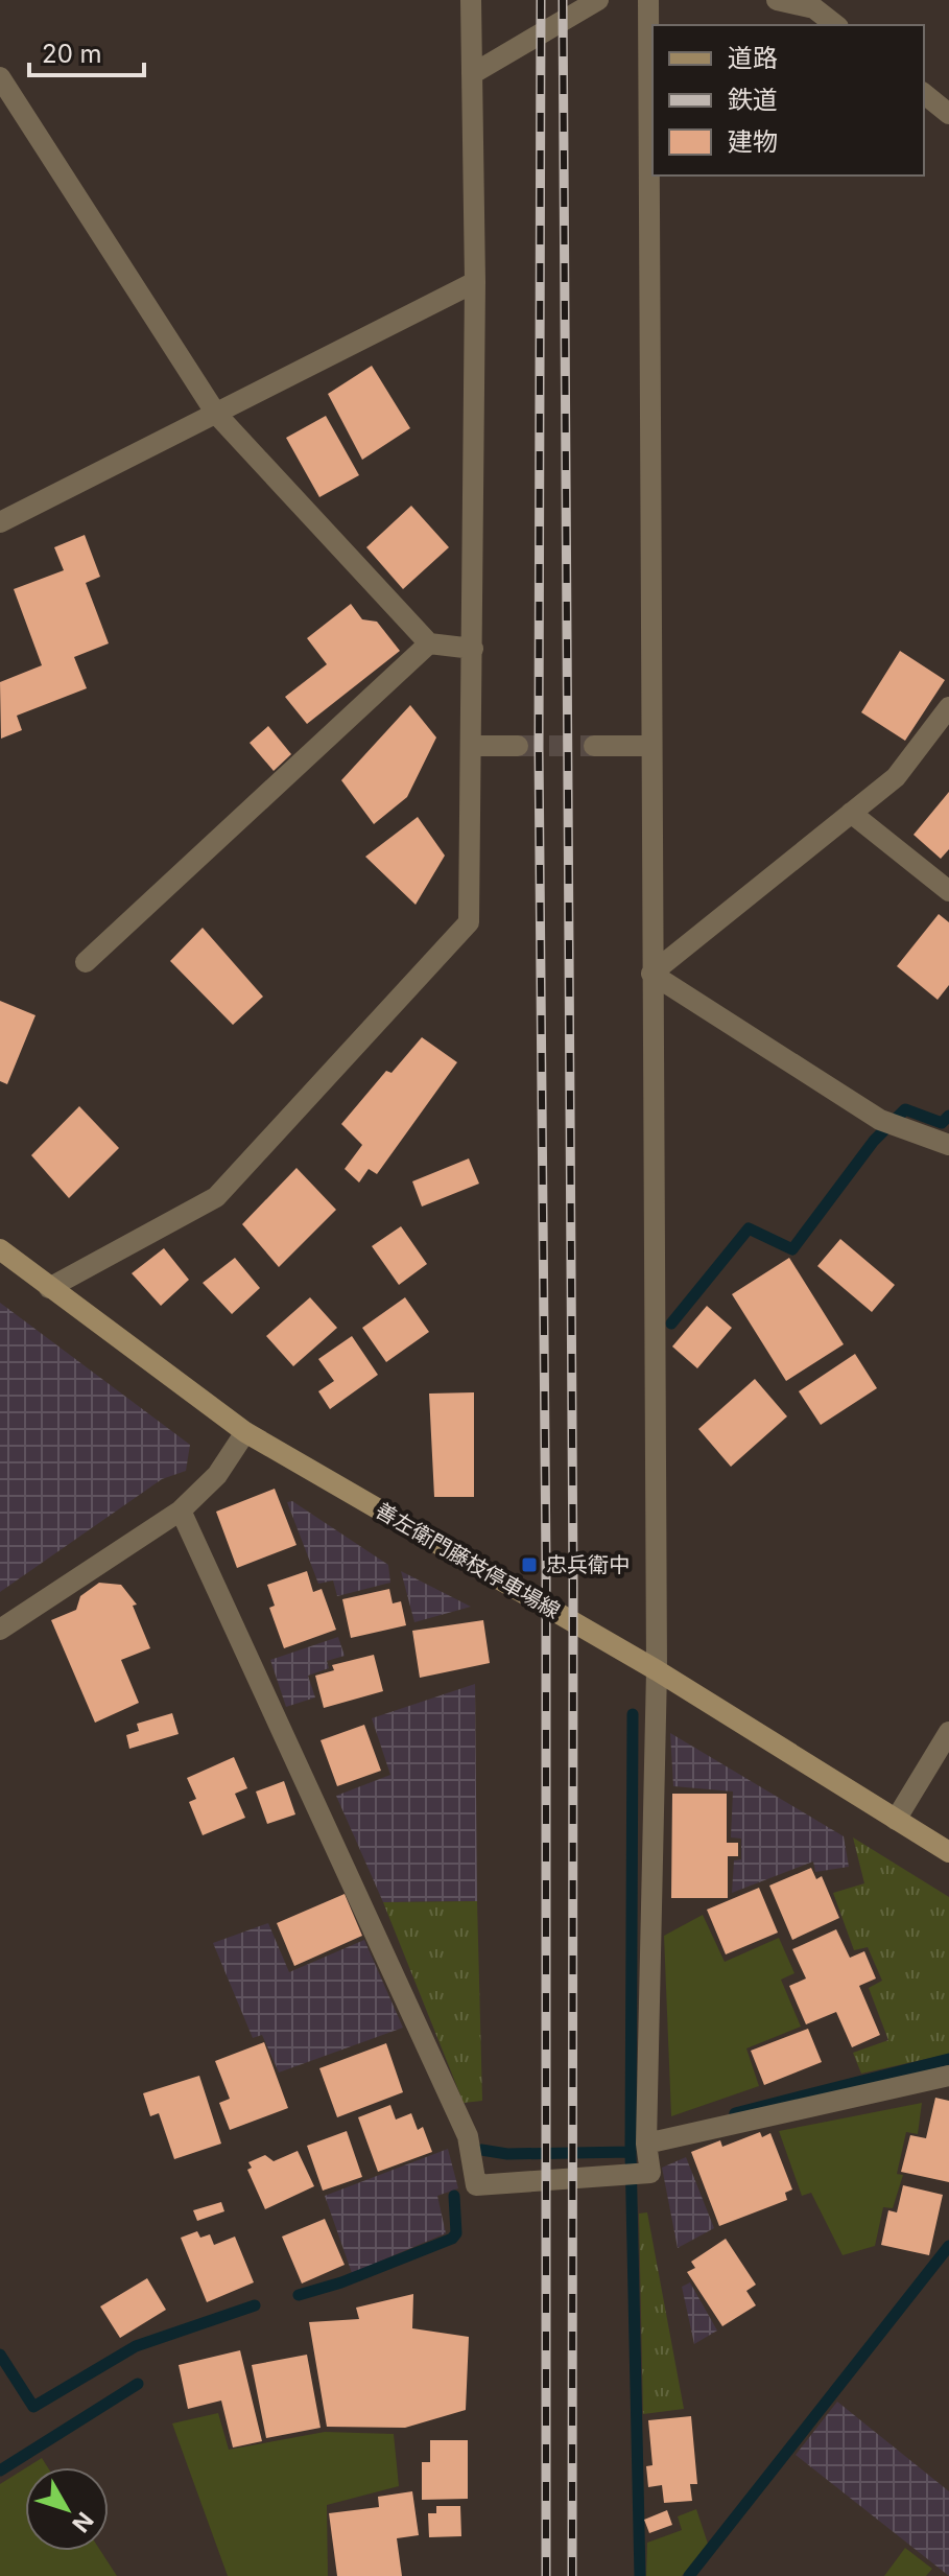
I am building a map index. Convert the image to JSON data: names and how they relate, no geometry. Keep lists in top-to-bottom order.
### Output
{
  "streets": {
    "main road": ["善左衛門藤枝停車場線"]
  },
  "places": {
    "transit": ["忠兵衛中"]
  },
  "legend": ["道路", "鉄道", "建物"],
  "scale_bar": "20 m",
  "north": "bottom right"
}
